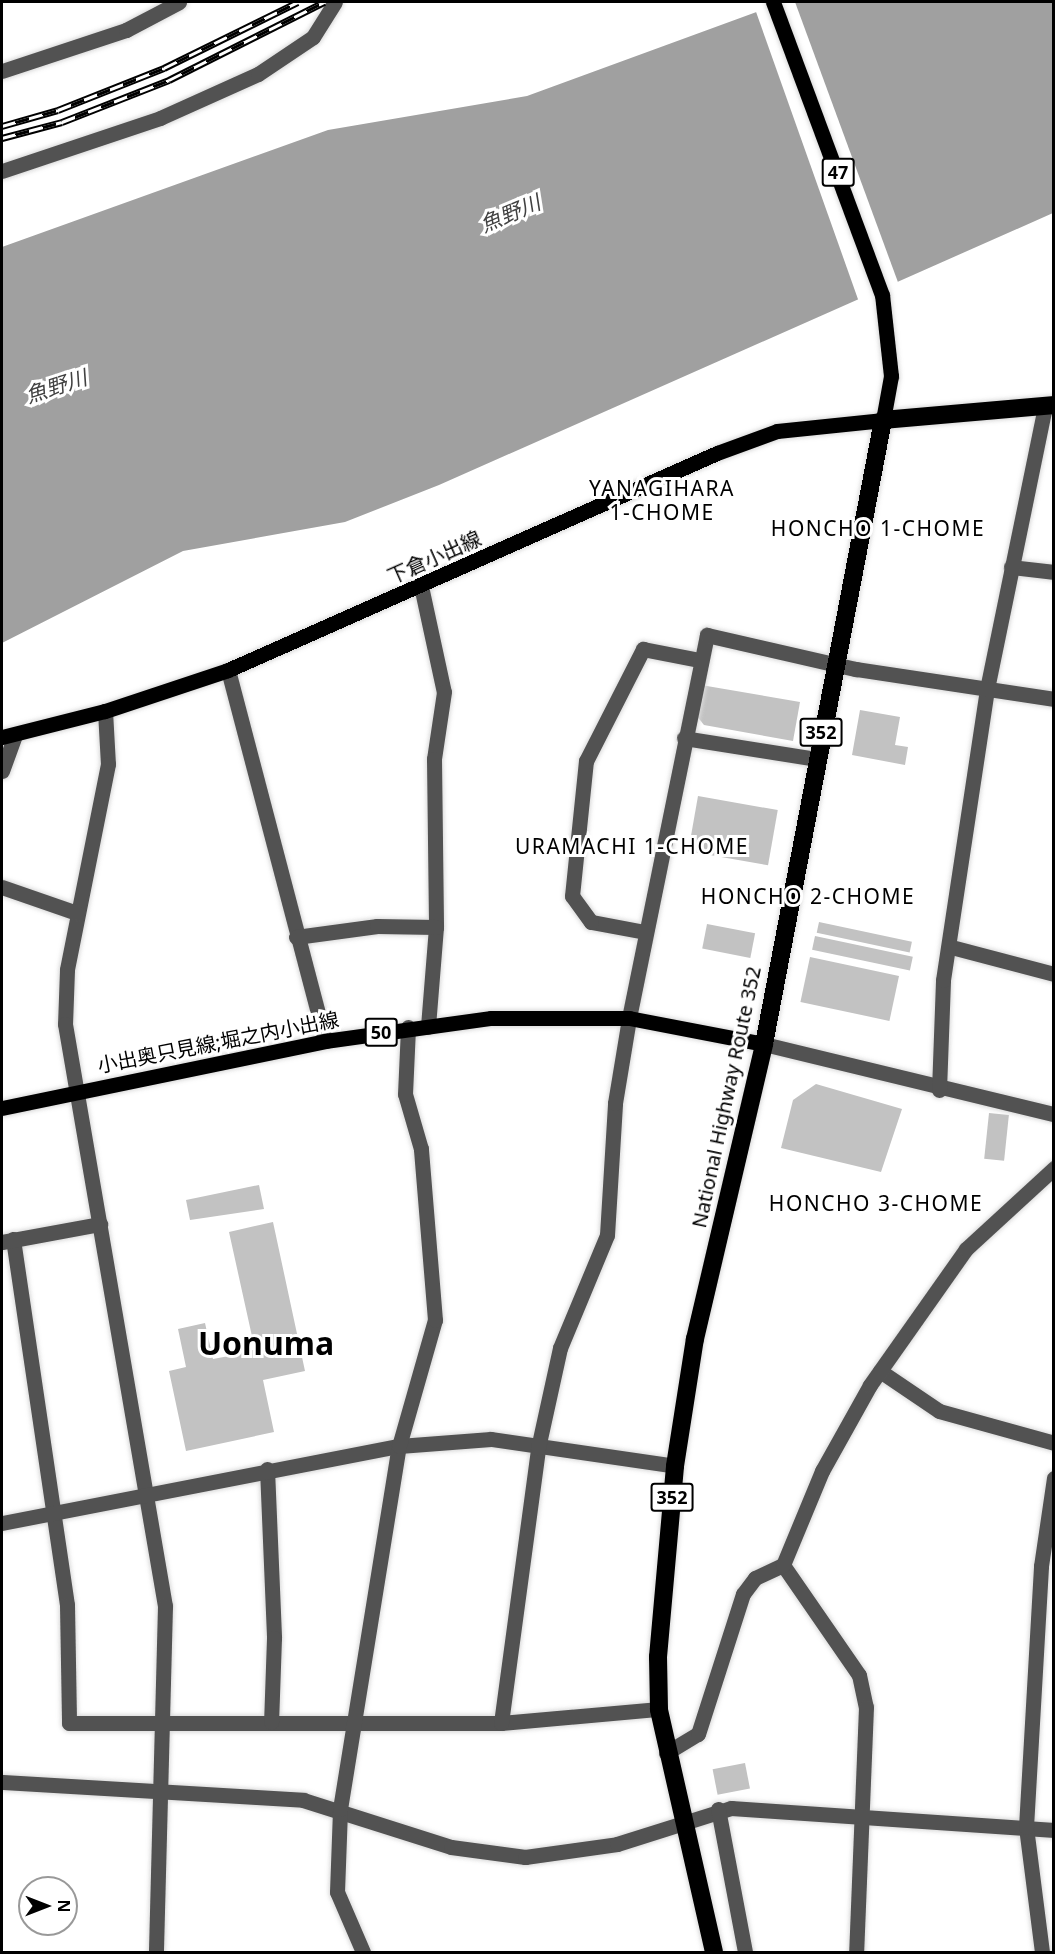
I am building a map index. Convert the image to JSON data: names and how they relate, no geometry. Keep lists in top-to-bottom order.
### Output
{
  "streets": {
    "highway": ["352", "National Highway Route 352"],
    "main road": [
      "47",
      "下倉小出線",
      "50",
      "小出奥只見線;堀之内小出線"
    ]
  },
  "crossings": [
    ["47", "下倉小出線"],
    ["47", "National Highway Route 352"],
    ["下倉小出線", "National Highway Route 352"],
    ["小出奥只見線;堀之内小出線", "National Highway Route 352"]
  ],
  "districts": [
    "YANAGIHARA 1-CHOME",
    "HONCHO 1-CHOME",
    "URAMACHI 1-CHOME",
    "HONCHO 2-CHOME",
    "HONCHO 3-CHOME",
    "Uonuma"
  ],
  "water": ["魚野川"],
  "north": "right"
}
